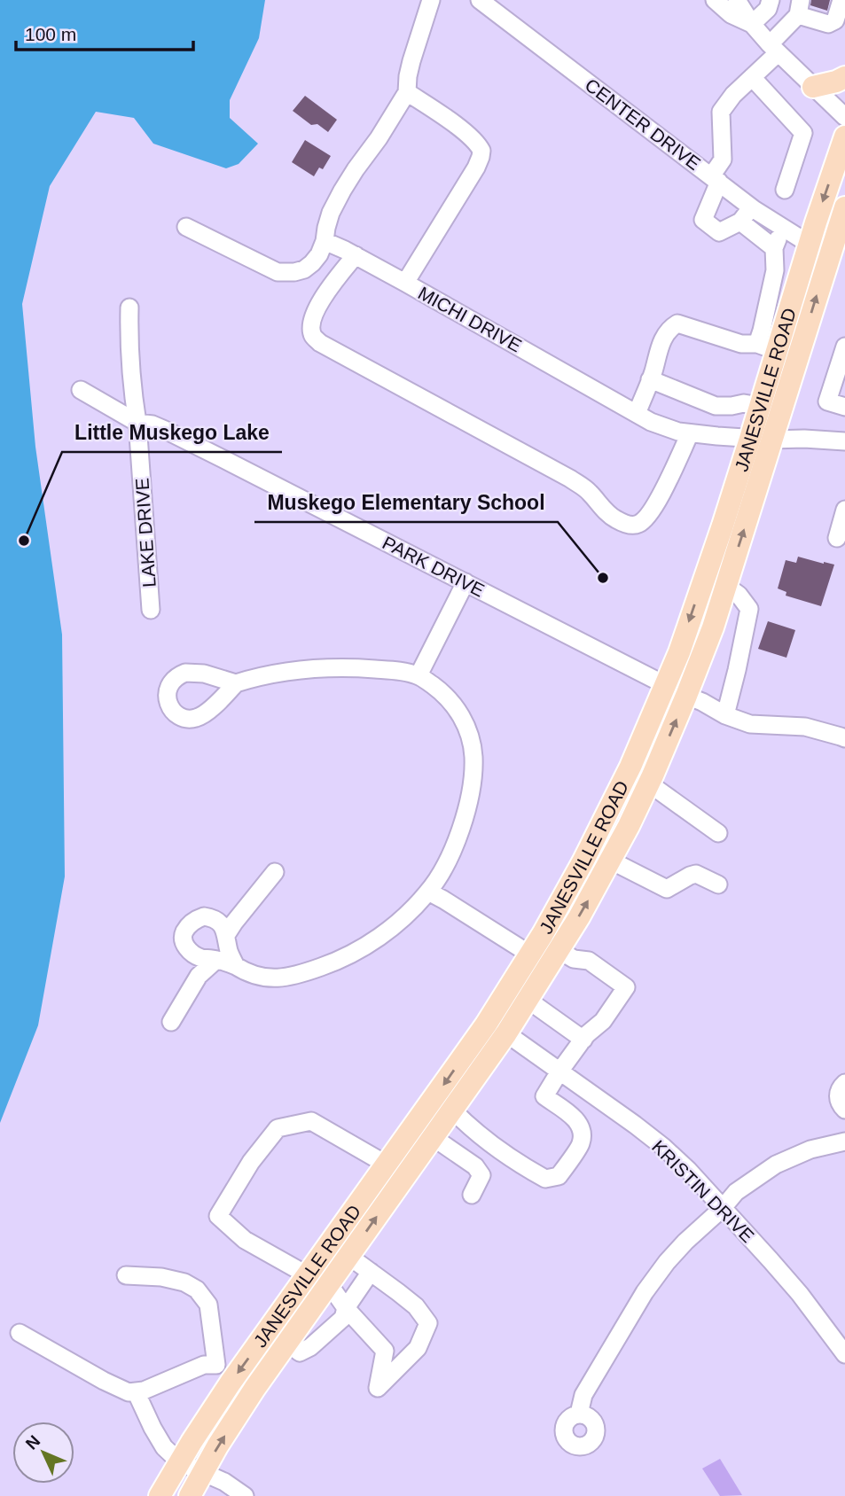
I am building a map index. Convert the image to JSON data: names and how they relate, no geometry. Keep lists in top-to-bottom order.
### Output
{
  "streets": {
    "main road": ["JANESVILLE ROAD"],
    "street": [
      "CENTER DRIVE",
      "MICHI DRIVE",
      "LAKE DRIVE",
      "PARK DRIVE",
      "KRISTIN DRIVE"
    ]
  },
  "crossings": [
    ["CENTER DRIVE", "JANESVILLE ROAD"],
    ["MICHI DRIVE", "JANESVILLE ROAD"],
    ["JANESVILLE ROAD", "PARK DRIVE"],
    ["JANESVILLE ROAD", "KRISTIN DRIVE"],
    ["LAKE DRIVE", "PARK DRIVE"]
  ],
  "places": ["Little Muskego Lake", "Muskego Elementary School"],
  "scale_bar": "100 m",
  "north": "top left"
}
